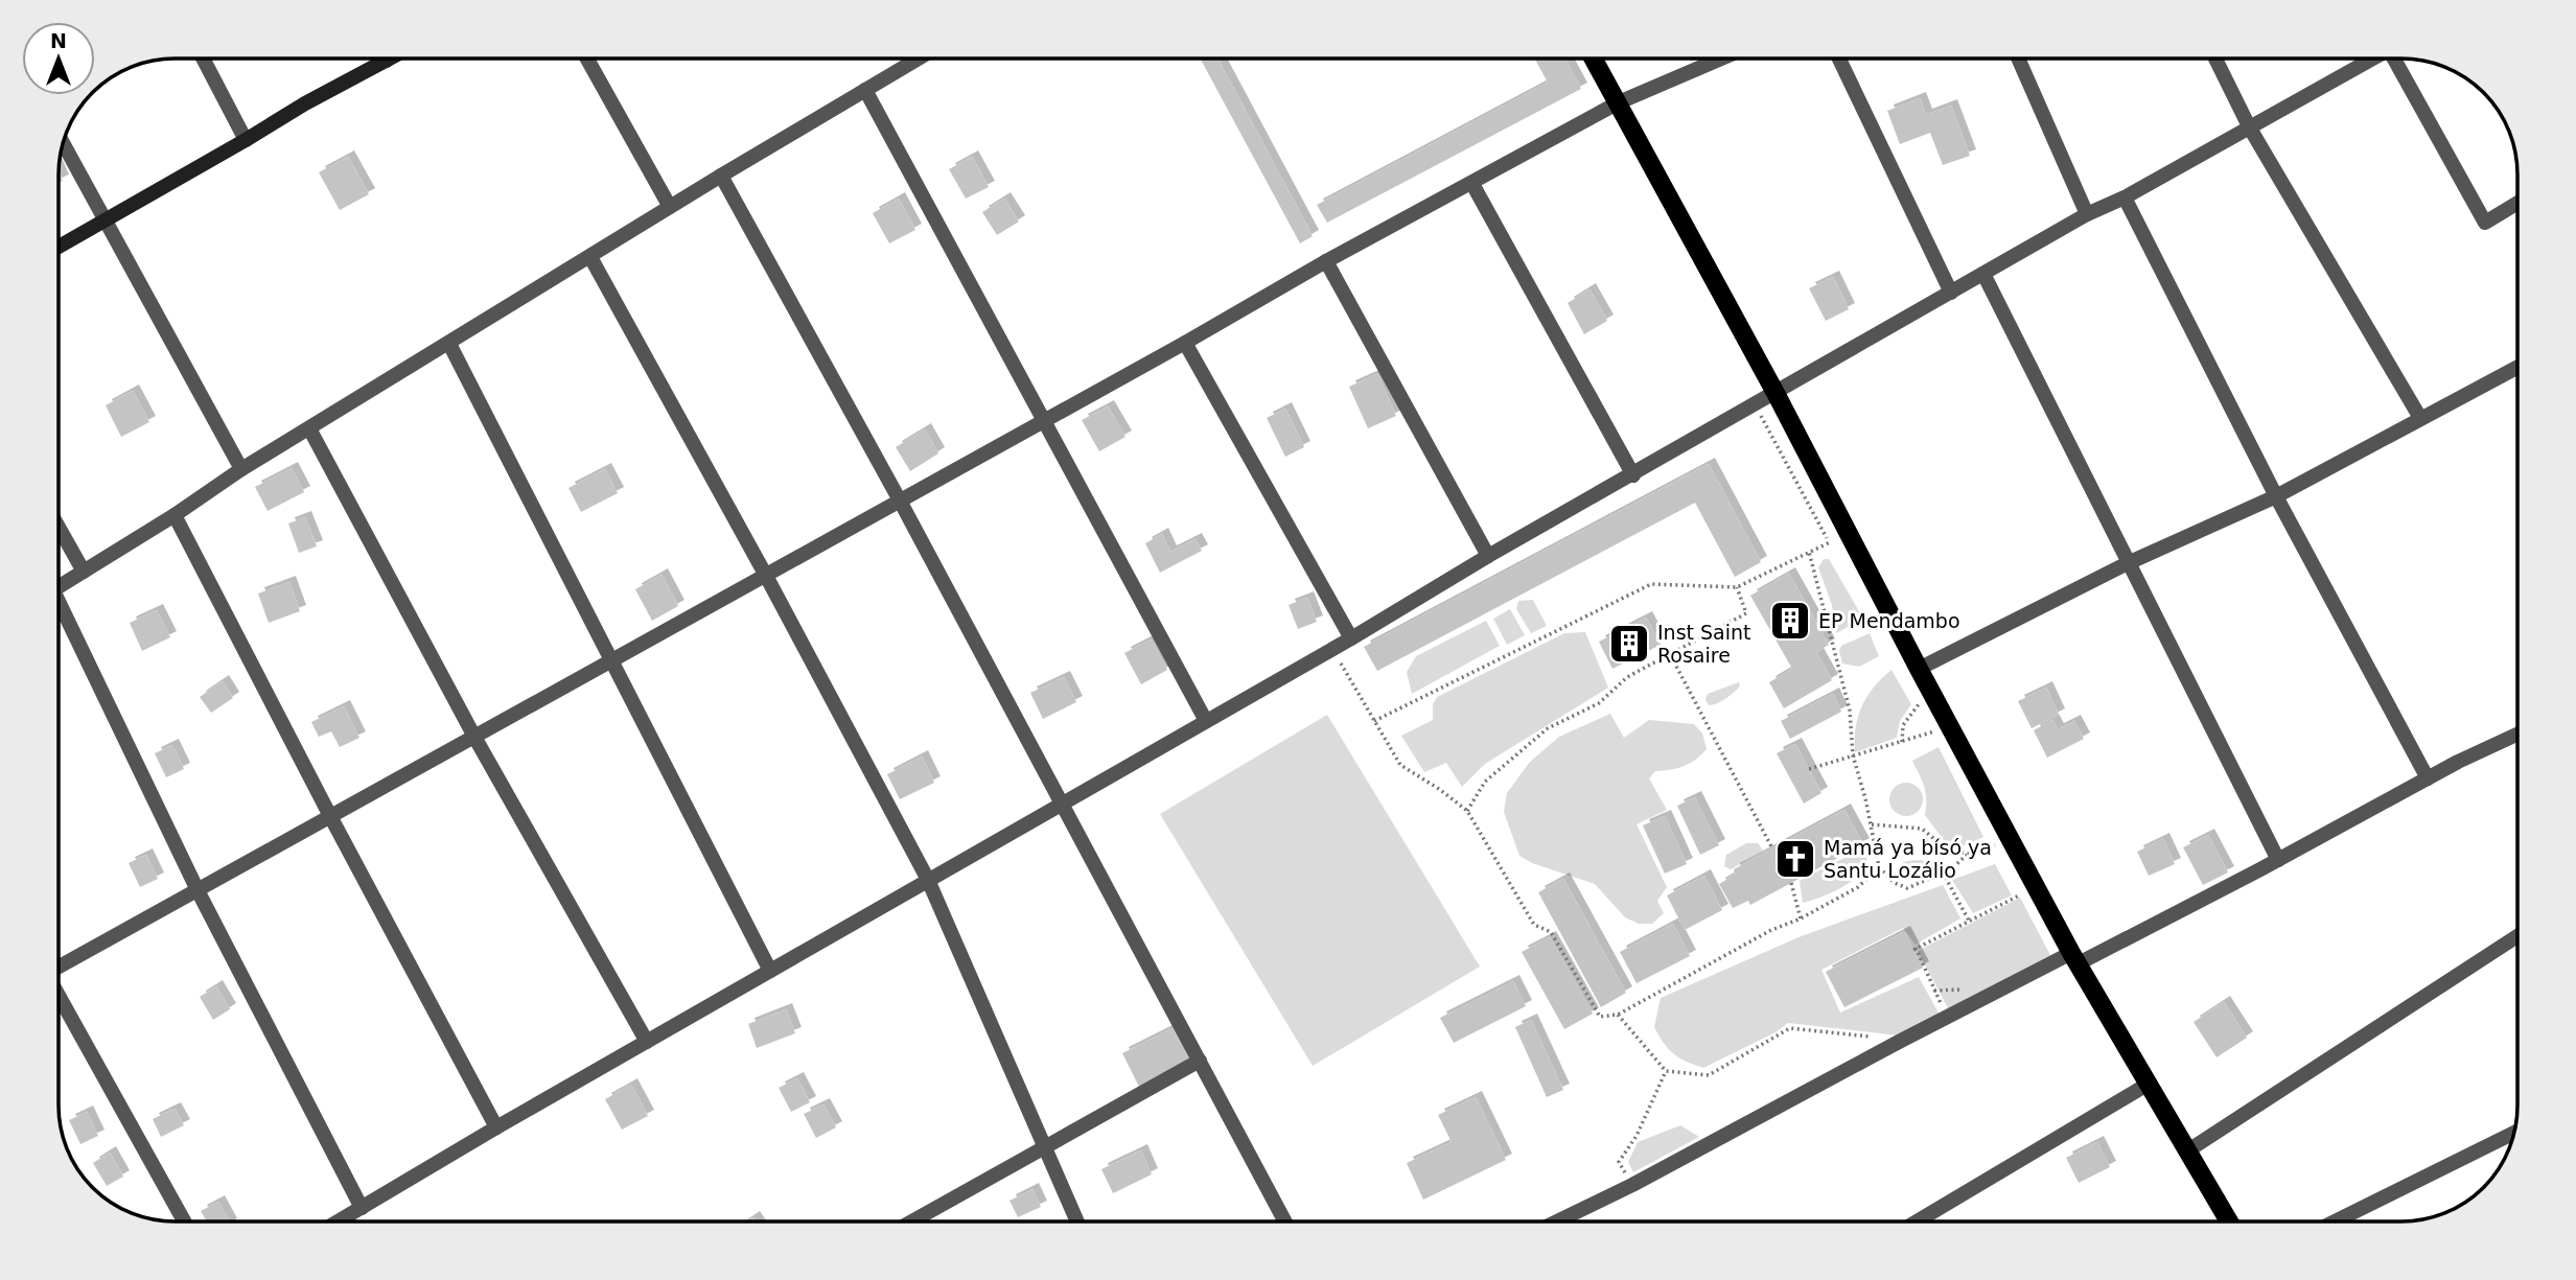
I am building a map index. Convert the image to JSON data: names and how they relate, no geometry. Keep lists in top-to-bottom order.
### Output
{
  "places": {
    "building": ["EP Mendambo", "Inst Saint Rosaire"],
    "church": ["Mamá ya bísó ya Santu Lozálio"]
  },
  "north": "top"
}
